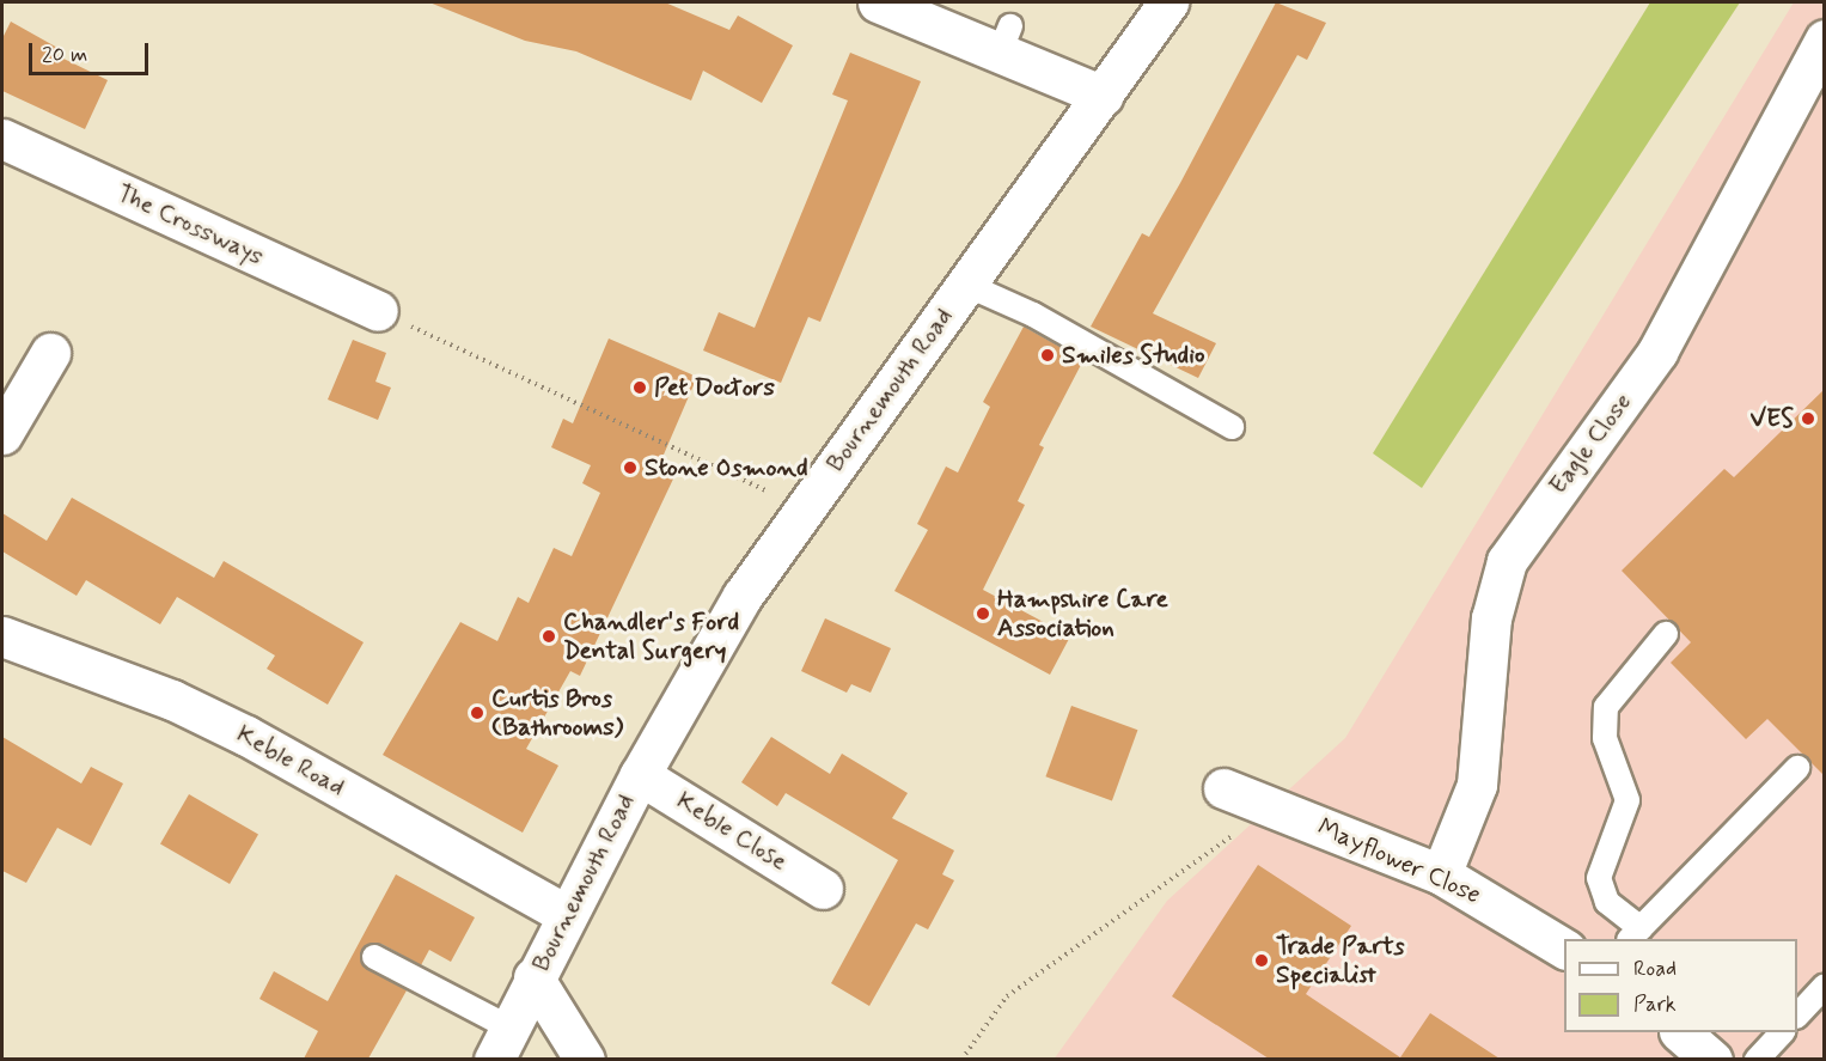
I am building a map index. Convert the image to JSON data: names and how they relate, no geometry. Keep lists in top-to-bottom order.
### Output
{
  "streets": {
    "street": [
      "The Crossways",
      "Bournemouth Road",
      "Eagle Close",
      "Keble Road",
      "Keble Close",
      "Mayflower Close"
    ]
  },
  "crossings": [
    ["Bournemouth Road", "Keble Road"],
    ["Bournemouth Road", "Keble Close"],
    ["Eagle Close", "Mayflower Close"]
  ],
  "places": [
    "Smiles Studio",
    "Pet Doctors",
    "VES",
    "Stone Osmond",
    "Hampshire Care Association",
    "Chandler's Ford Dental Surgery",
    "Curtis Bros (Bathrooms)",
    "Trade Parts Specialist"
  ],
  "legend": ["Road", "Park"],
  "scale_bar": "20 m"
}
